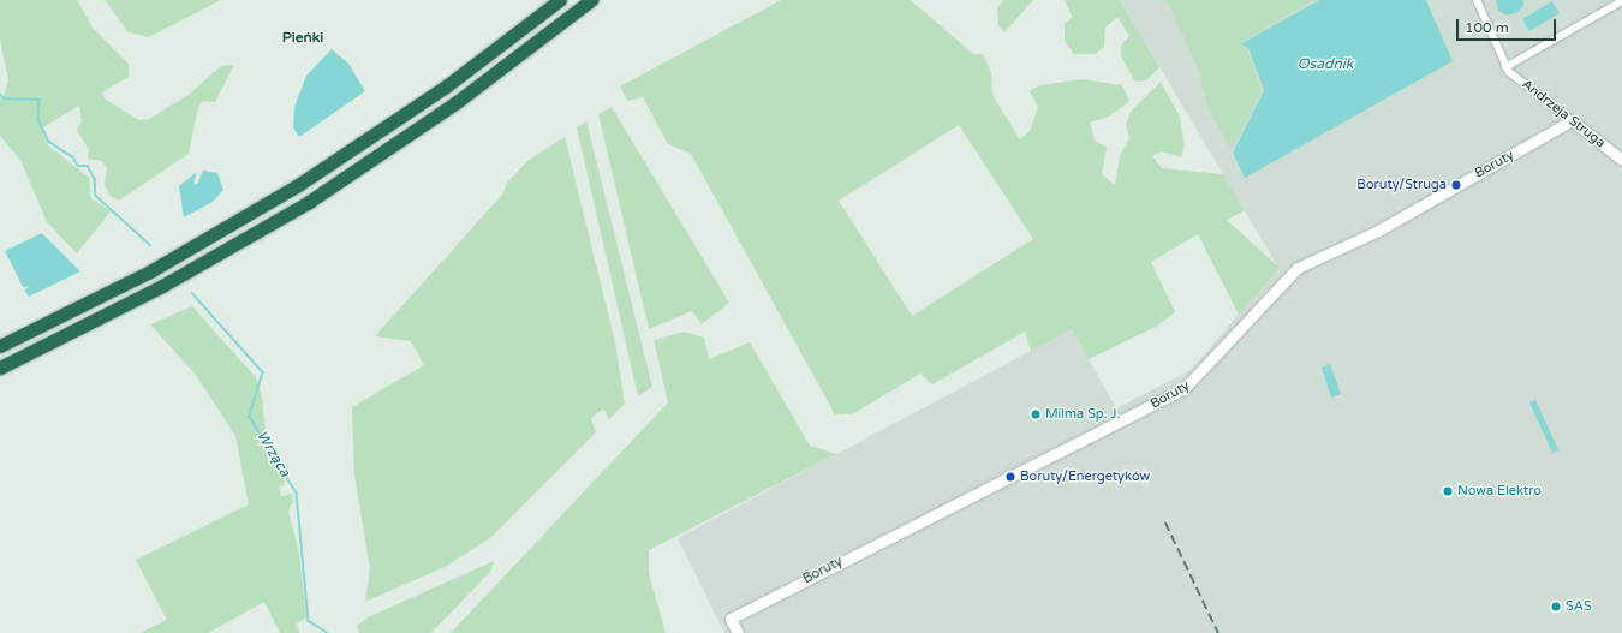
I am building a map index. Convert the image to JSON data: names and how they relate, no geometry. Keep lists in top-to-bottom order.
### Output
{
  "streets": {
    "street": ["Andrzeja Struga", "Boruty"]
  },
  "crossings": [
    ["Andrzeja Struga", "Boruty"]
  ],
  "districts": ["Pieńki"],
  "water": ["Osadnik", "Wrząca"],
  "places": [
    "Boruty/Struga",
    "Milma Sp. J.",
    "Boruty/Energetyków",
    "Nowa Elektro",
    "SAS"
  ],
  "scale_bar": "100 m"
}
